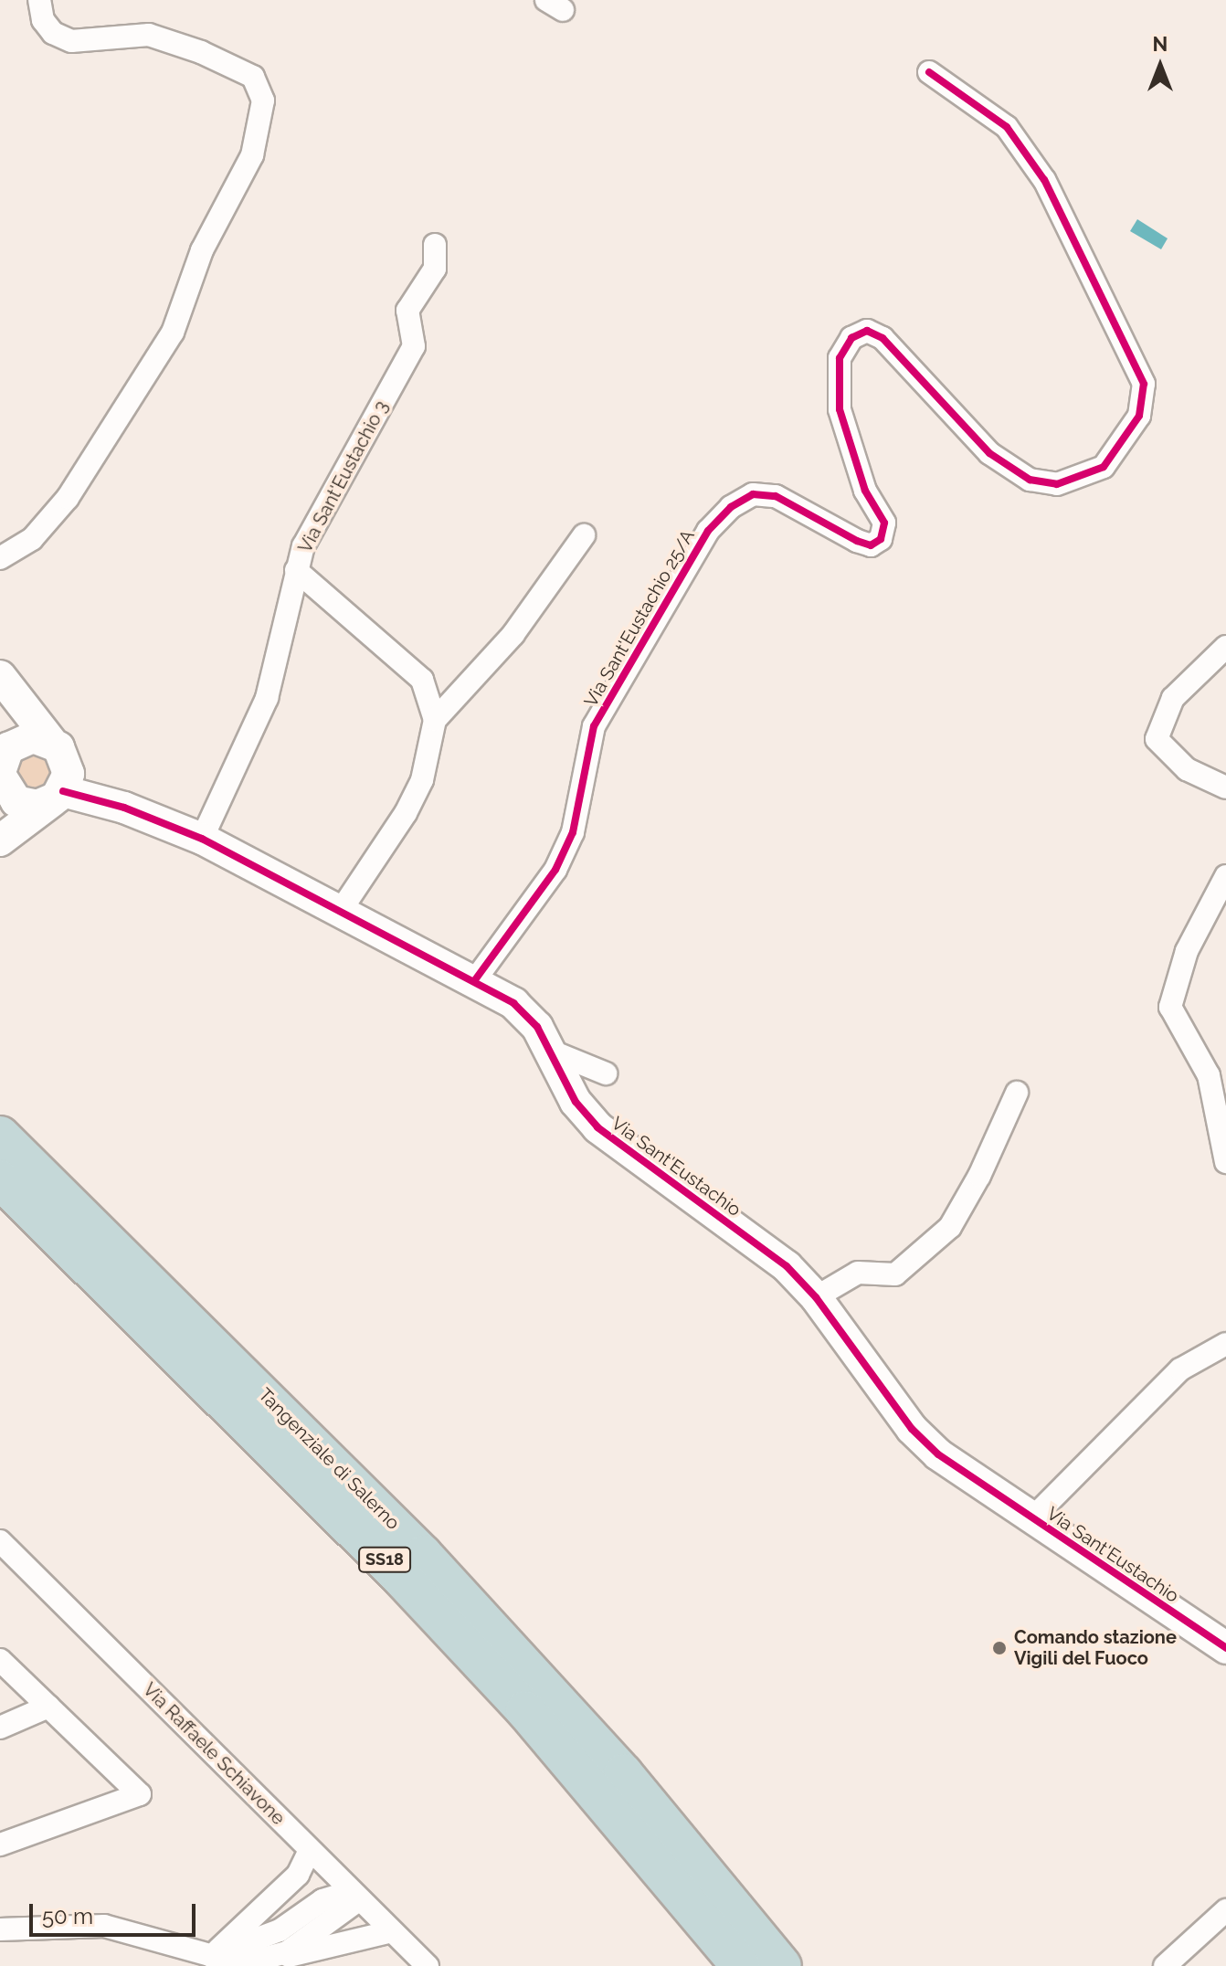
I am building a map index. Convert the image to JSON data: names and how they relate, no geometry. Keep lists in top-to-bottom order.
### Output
{
  "streets": {
    "highway": ["Tangenziale di Salerno", "SS18"],
    "street": [
      "Via Sant'Eustachio 3",
      "Via Sant'Eustachio 25/A",
      "Via Sant'Eustachio",
      "Via Raffaele Schiavone"
    ]
  },
  "crossings": [
    ["Via Sant'Eustachio 3", "Via Sant'Eustachio"],
    ["Via Sant'Eustachio 25/A", "Via Sant'Eustachio"]
  ],
  "places": ["Comando stazione Vigili del Fuoco"],
  "scale_bar": "50 m",
  "north": "top"
}
